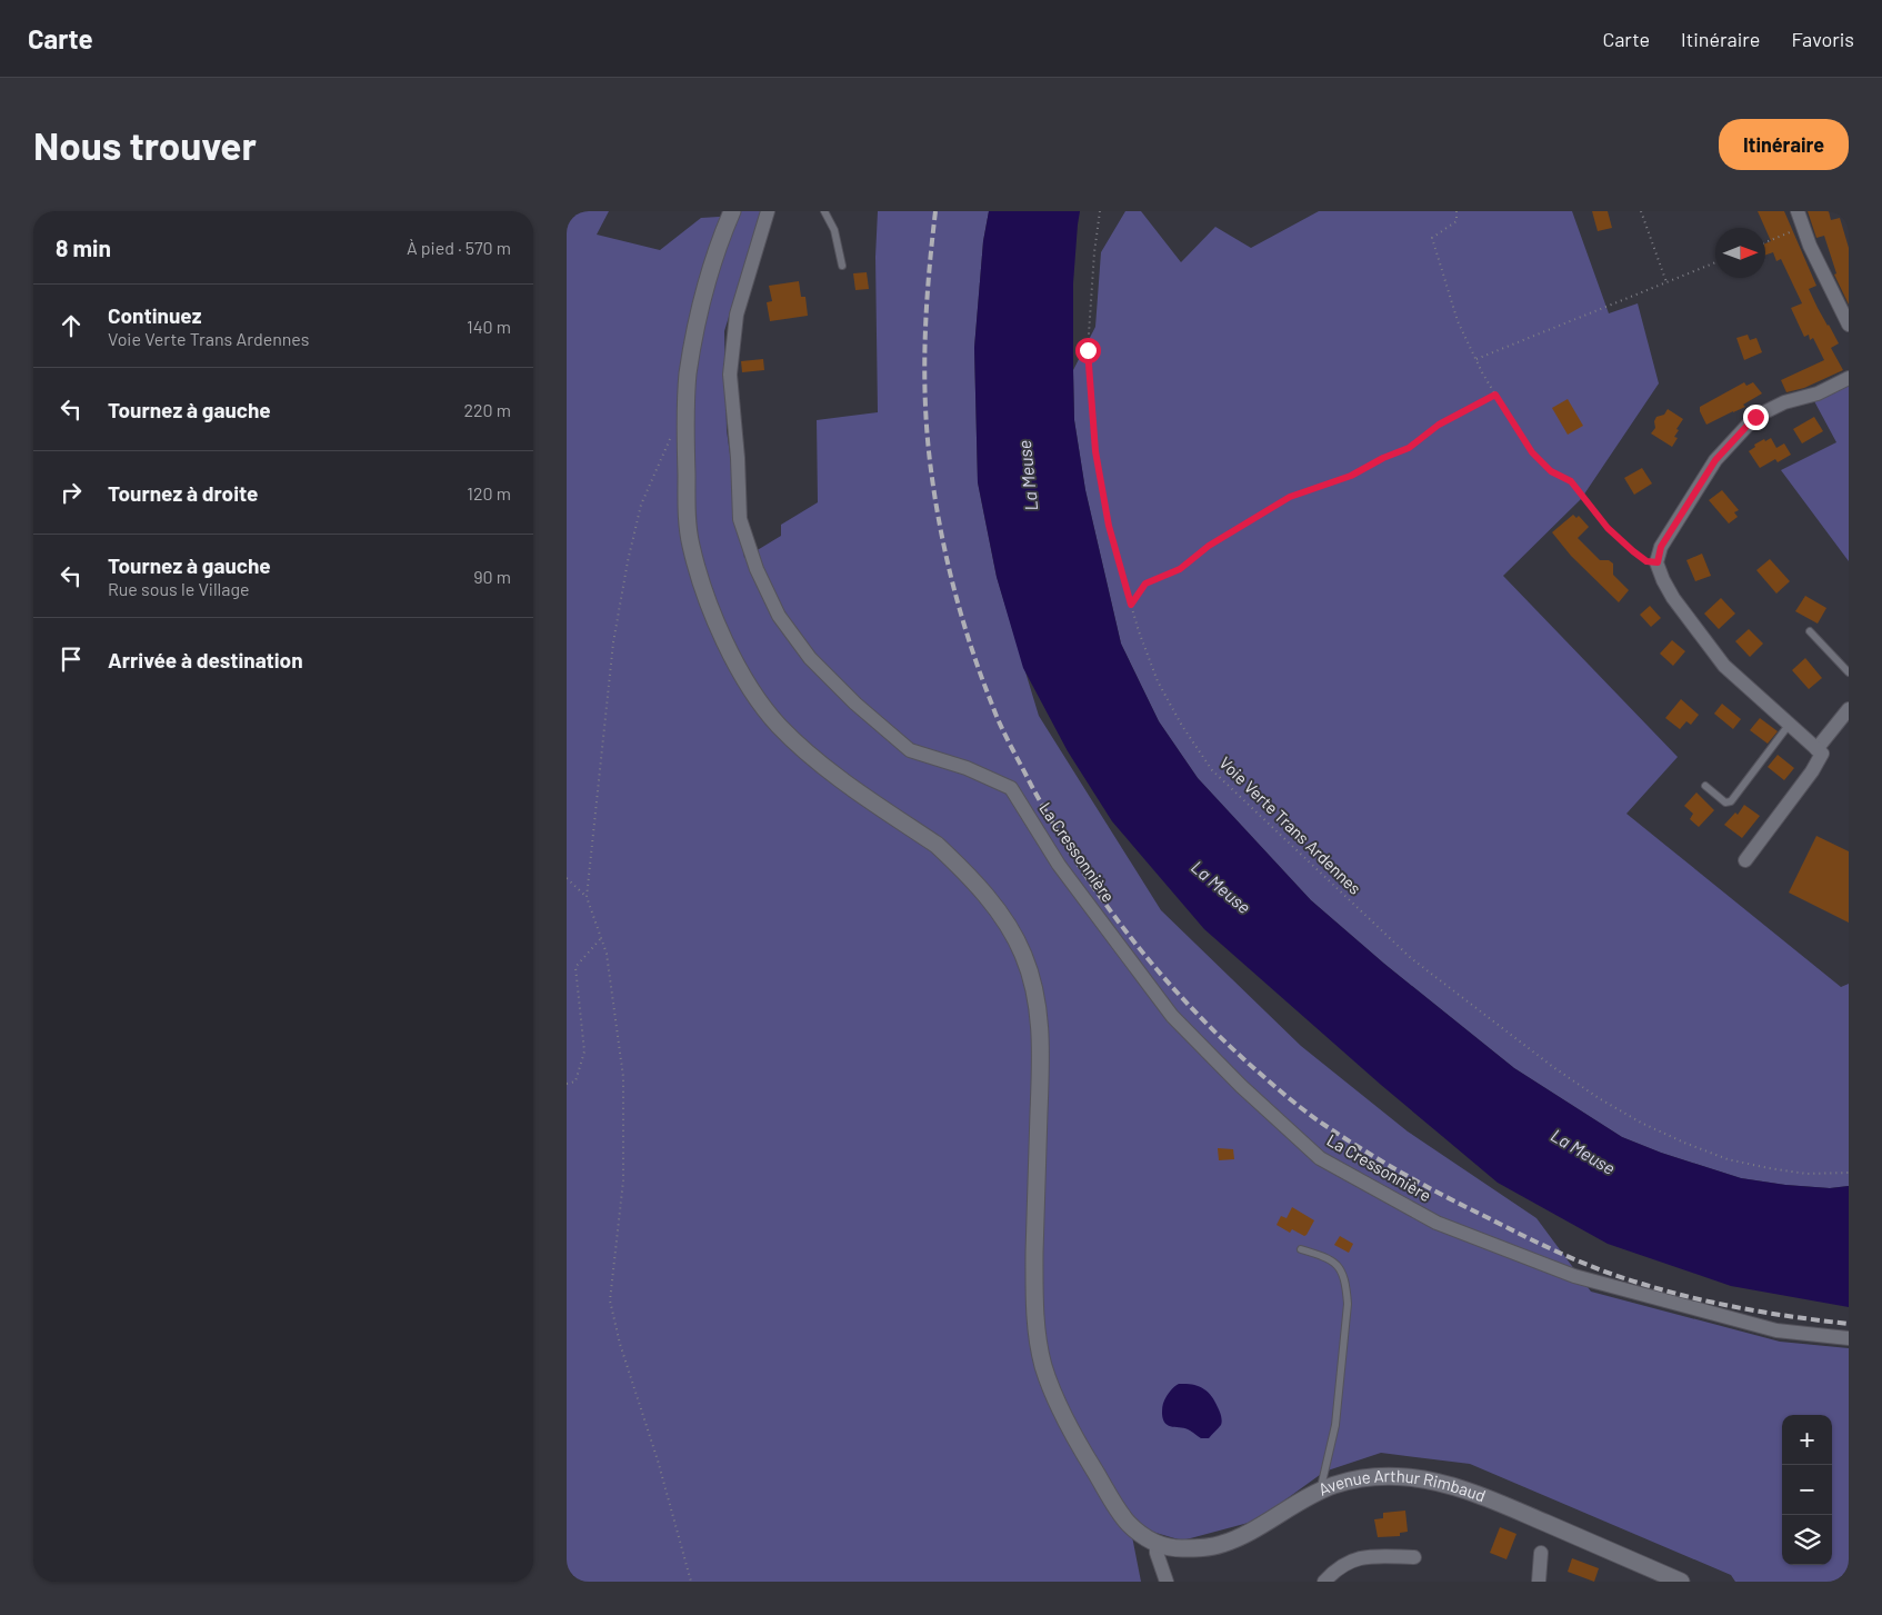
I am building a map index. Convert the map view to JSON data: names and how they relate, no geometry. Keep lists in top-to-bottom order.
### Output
{
  "streets": {
    "street": ["La Cressonnière", "Avenue Arthur Rimbaud"],
    "path": ["Voie Verte Trans Ardennes"]
  },
  "water": ["La Meuse"],
  "north": "right",
  "page": {
    "header": "Carte",
    "nav": ["Carte", "Itinéraire", "Favoris"],
    "buttons": "Itinéraire",
    "title": "Nous trouver",
    "heading": ["8 min", "À pied · 570 m"],
    "list": [
      ["Continuez", "Voie Verte Trans Ardennes", "140 m"],
      ["Tournez à gauche", "220 m"],
      ["Tournez à droite", "120 m"],
      ["Tournez à gauche", "Rue sous le Village", "90 m"],
      "Arrivée à destination"
    ],
    "map_buttons": ["+", "−"]
  }
}
